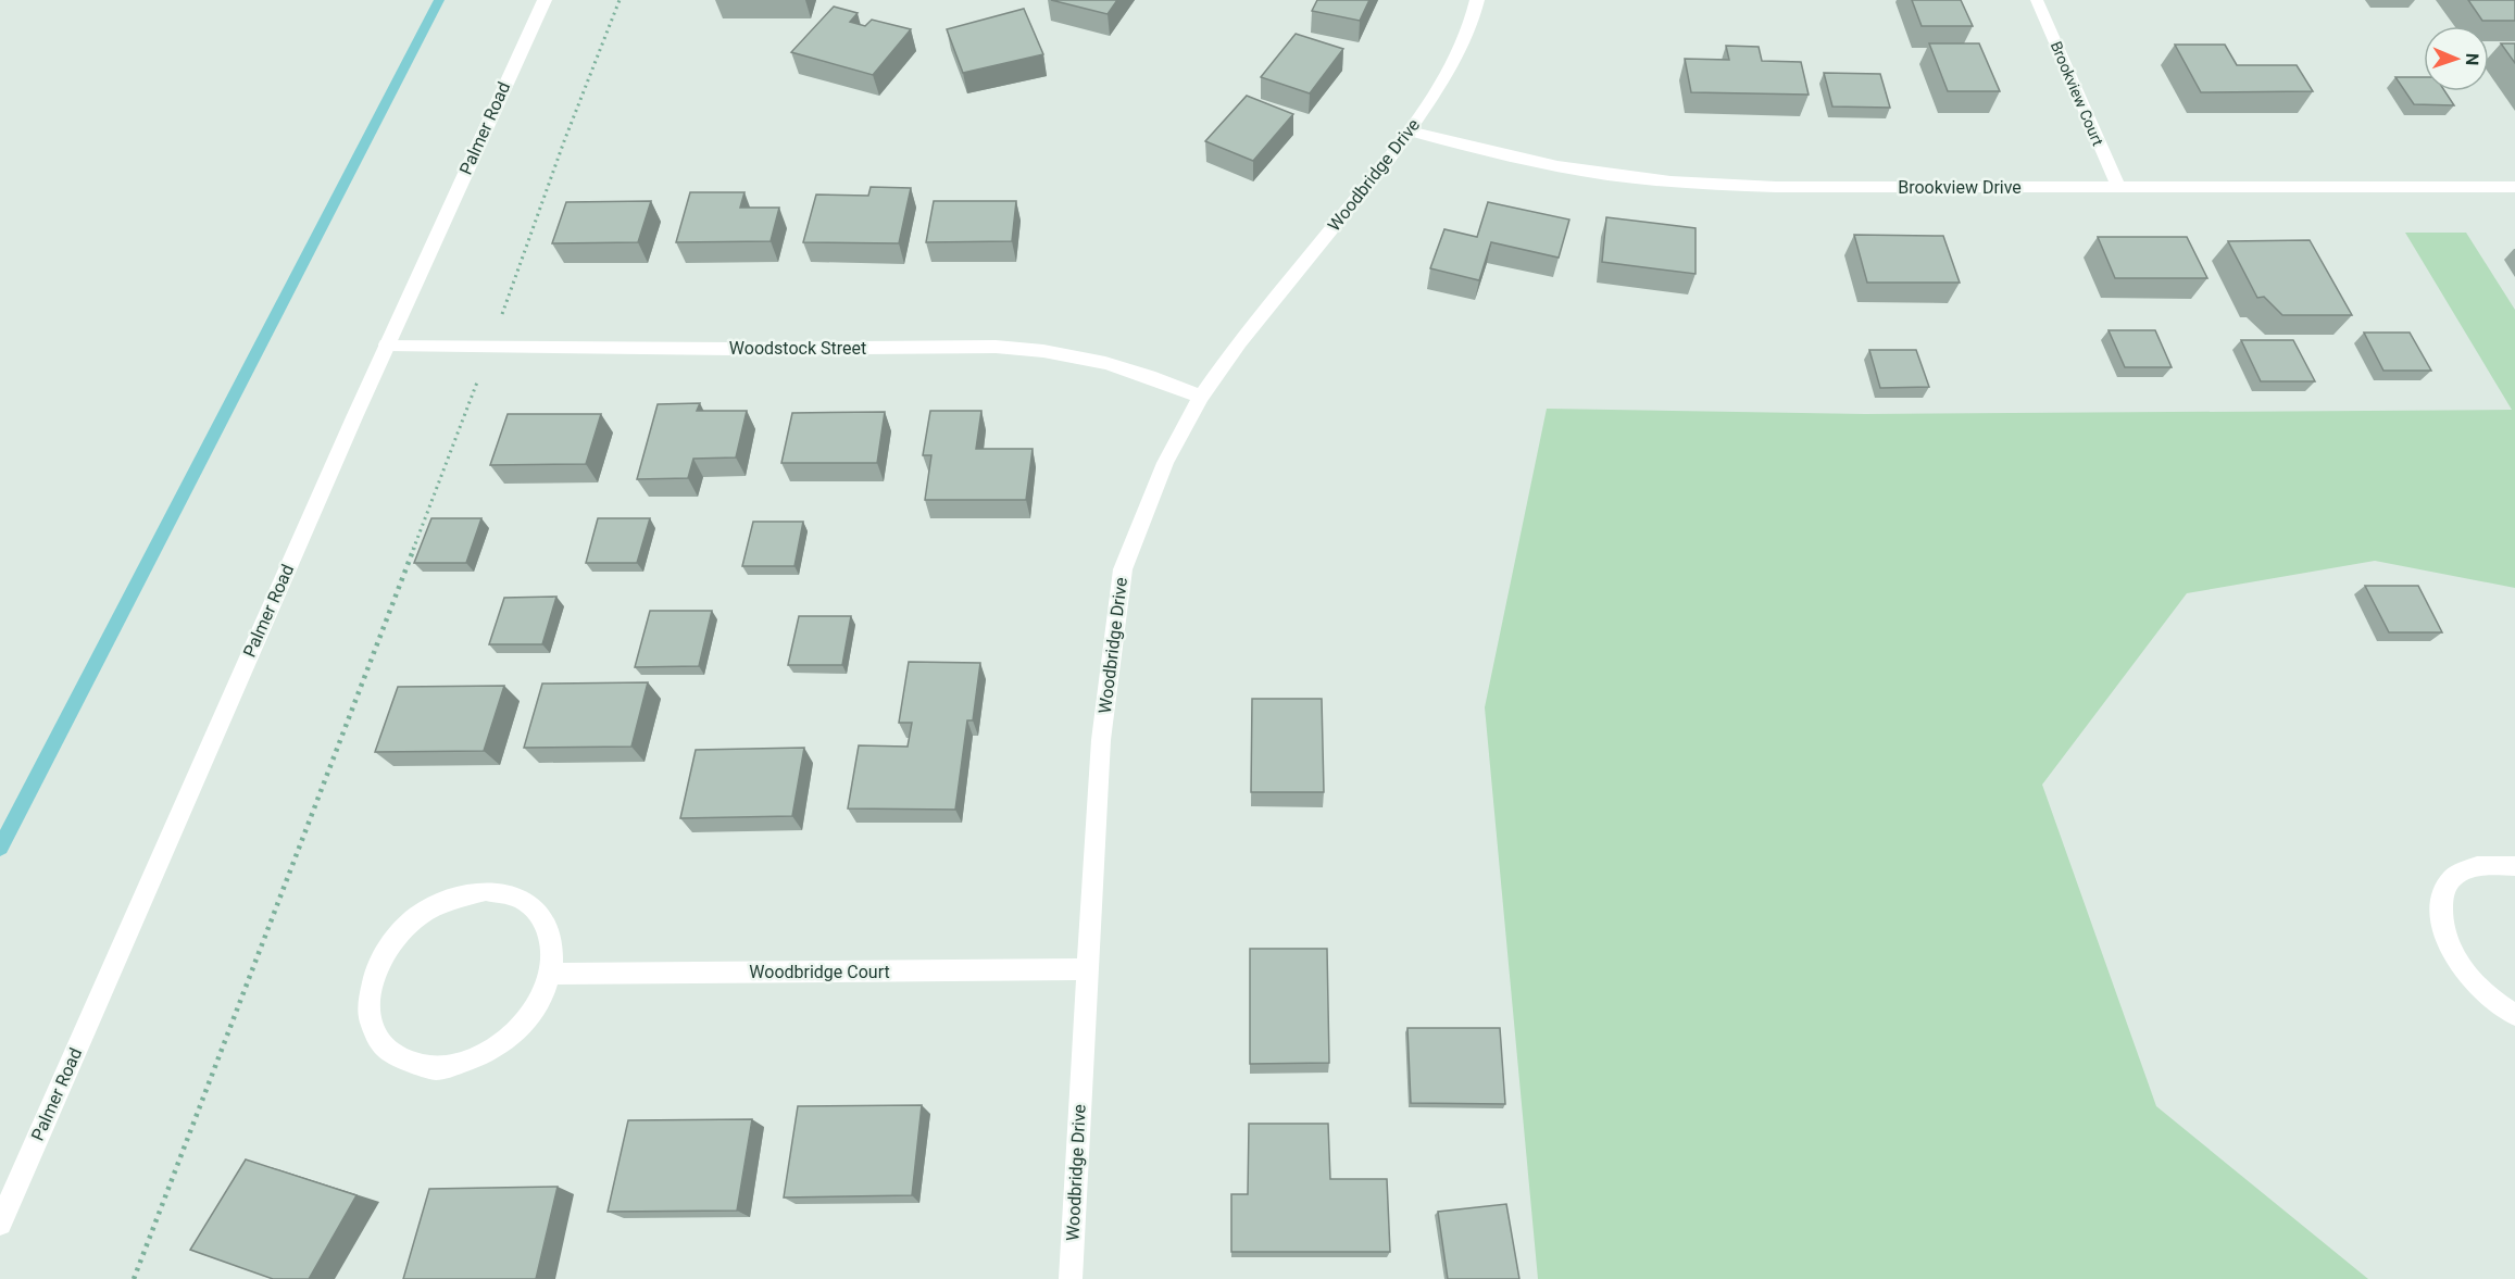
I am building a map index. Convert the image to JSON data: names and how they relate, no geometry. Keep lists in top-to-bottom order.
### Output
{
  "streets": {
    "street": [
      "Brookview Court",
      "Palmer Road",
      "Woodbridge Drive",
      "Brookview Drive",
      "Woodstock Street",
      "Woodbridge Court"
    ]
  },
  "crossings": [
    ["Brookview Court", "Brookview Drive"],
    ["Palmer Road", "Woodstock Street"],
    ["Woodbridge Drive", "Brookview Drive"],
    ["Woodbridge Drive", "Woodstock Street"],
    ["Woodbridge Drive", "Woodbridge Court"]
  ],
  "north": "right"
}
